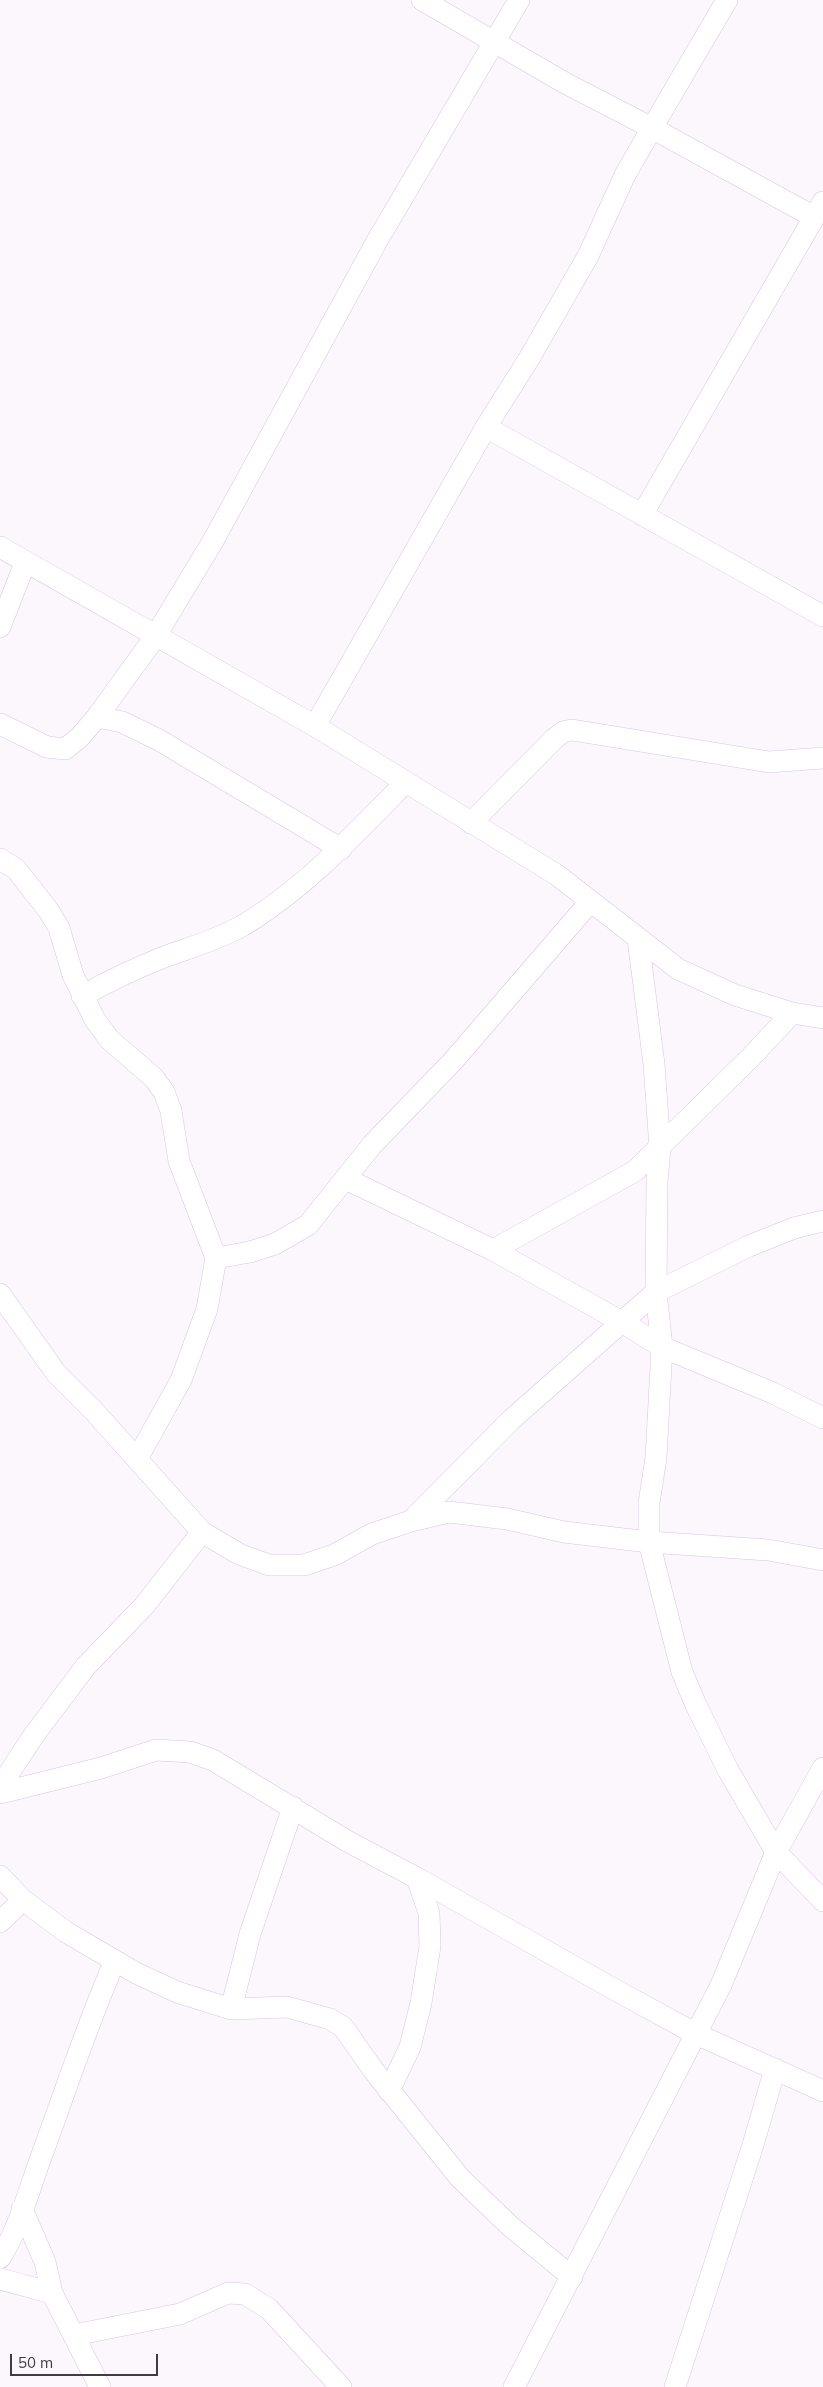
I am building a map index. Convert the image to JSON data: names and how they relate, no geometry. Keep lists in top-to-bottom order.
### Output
{
  "scale_bar": "50 m"
}
